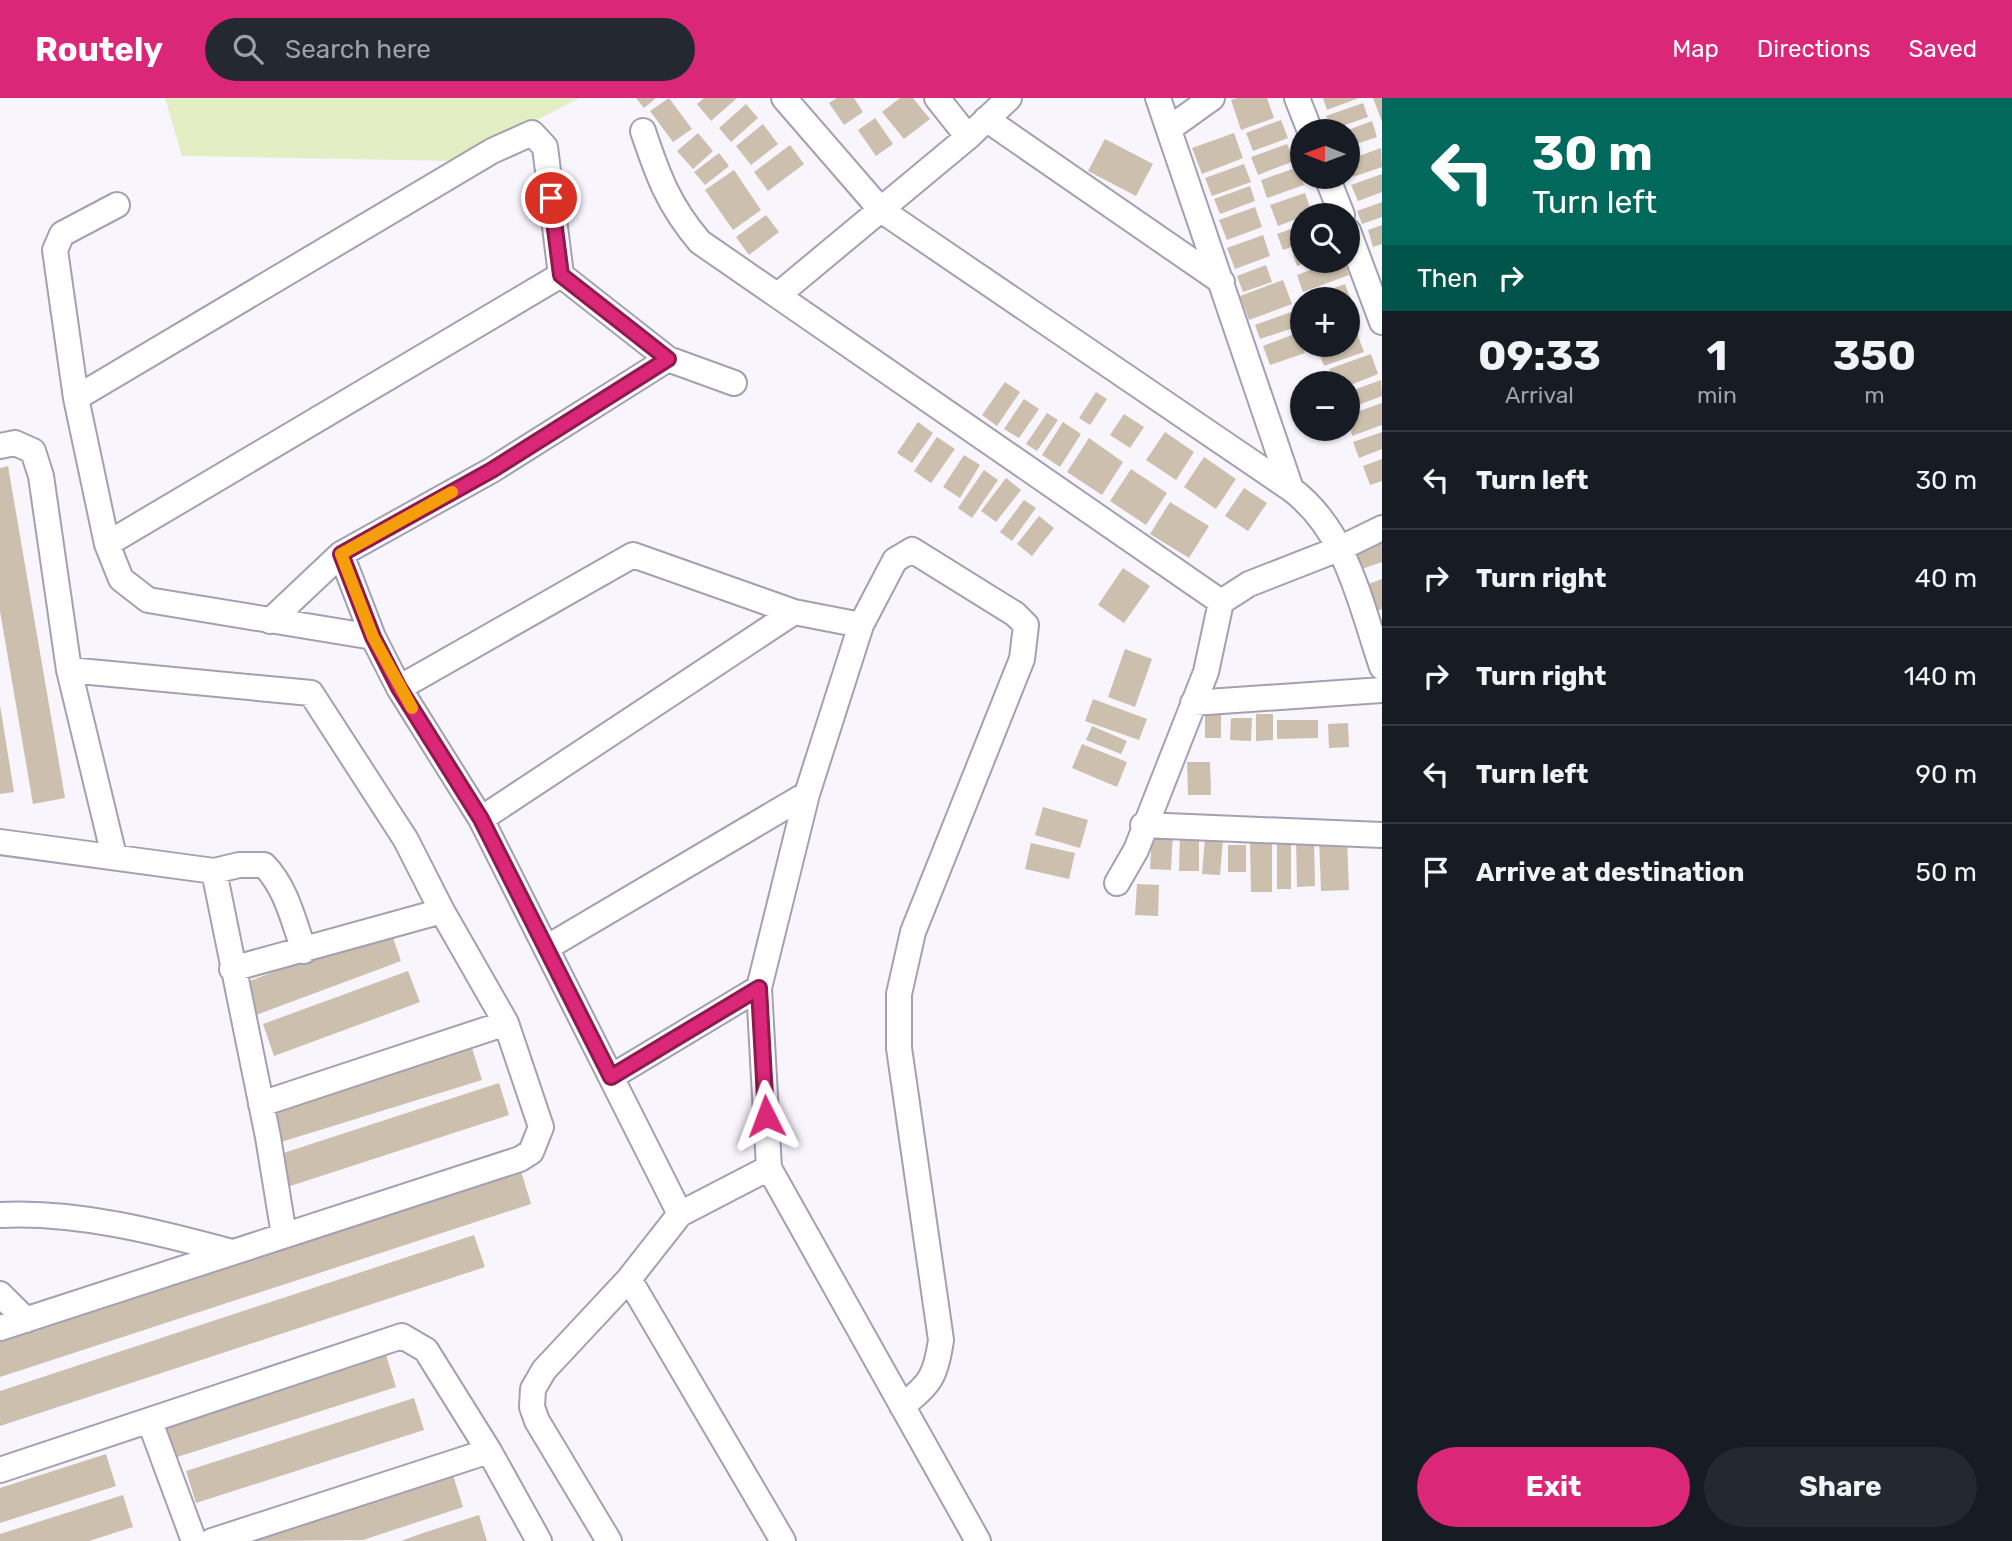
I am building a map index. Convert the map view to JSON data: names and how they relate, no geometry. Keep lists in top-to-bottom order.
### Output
{
  "north": "left",
  "page": {
    "header": "Routely",
    "search": "Search here",
    "nav": ["Map", "Directions", "Saved"],
    "turn": ["30 m", "Turn left"],
    "map_buttons": ["+", "−"],
    "then": "Then",
    "eta": [
      "09:33",
      "Arrival",
      "1",
      "min",
      "350",
      "m"
    ],
    "list": [
      {
        "name": "Turn left",
        "value": "30 m"
      },
      {
        "name": "Turn right",
        "value": "40 m"
      },
      {
        "name": "Turn right",
        "value": "140 m"
      },
      {
        "name": "Turn left",
        "value": "90 m"
      },
      {
        "name": "Arrive at destination",
        "value": "50 m"
      }
    ],
    "buttons": ["Exit", "Share"]
  }
}
